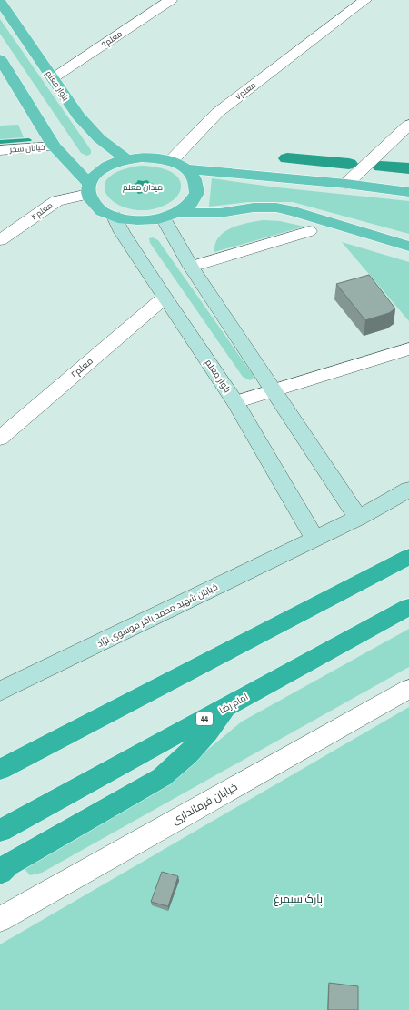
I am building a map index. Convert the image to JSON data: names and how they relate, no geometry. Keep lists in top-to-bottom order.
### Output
{
  "streets": {
    "highway": ["امام رضا", "44"],
    "main road": ["بلوار معلم", "خیابان شهید محمد باقر موسوی نژاد"],
    "street": [
      "معلم۹",
      "معلم۷",
      "خیابان سحر",
      "معلم۴",
      "معلم۲",
      "خیابان فرمانداری"
    ]
  },
  "crossings": [
    ["معلم۹", "بلوار معلم"],
    ["بلوار معلم", "معلم۷"],
    ["بلوار معلم", "معلم۴"],
    ["بلوار معلم", "معلم۲"],
    ["بلوار معلم", "خیابان شهید محمد باقر موسوی نژاد"],
    ["معلم۷", "معلم۴"]
  ],
  "parks": ["میدان معلم", "پارک سیمرغ"]
}
